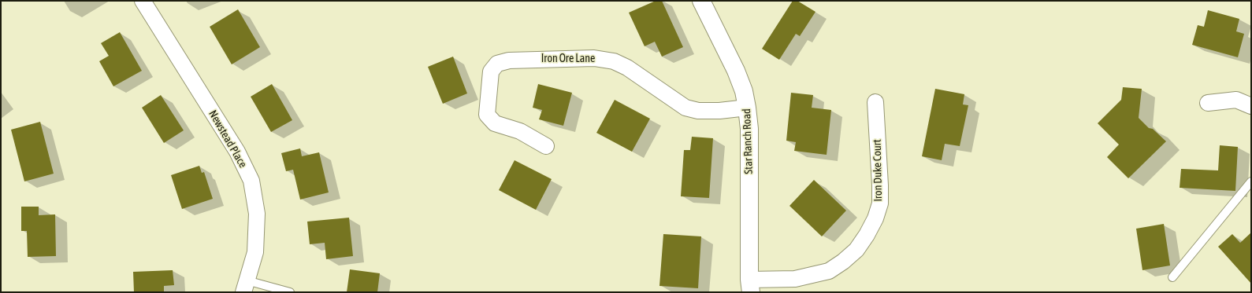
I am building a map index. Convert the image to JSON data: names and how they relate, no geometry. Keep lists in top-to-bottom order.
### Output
{
  "streets": {
    "street": [
      "Iron Ore Lane",
      "Newstead Place",
      "Star Ranch Road",
      "Iron Duke Court"
    ]
  },
  "crossings": [
    ["Iron Ore Lane", "Star Ranch Road"],
    ["Star Ranch Road", "Iron Duke Court"]
  ]
}
